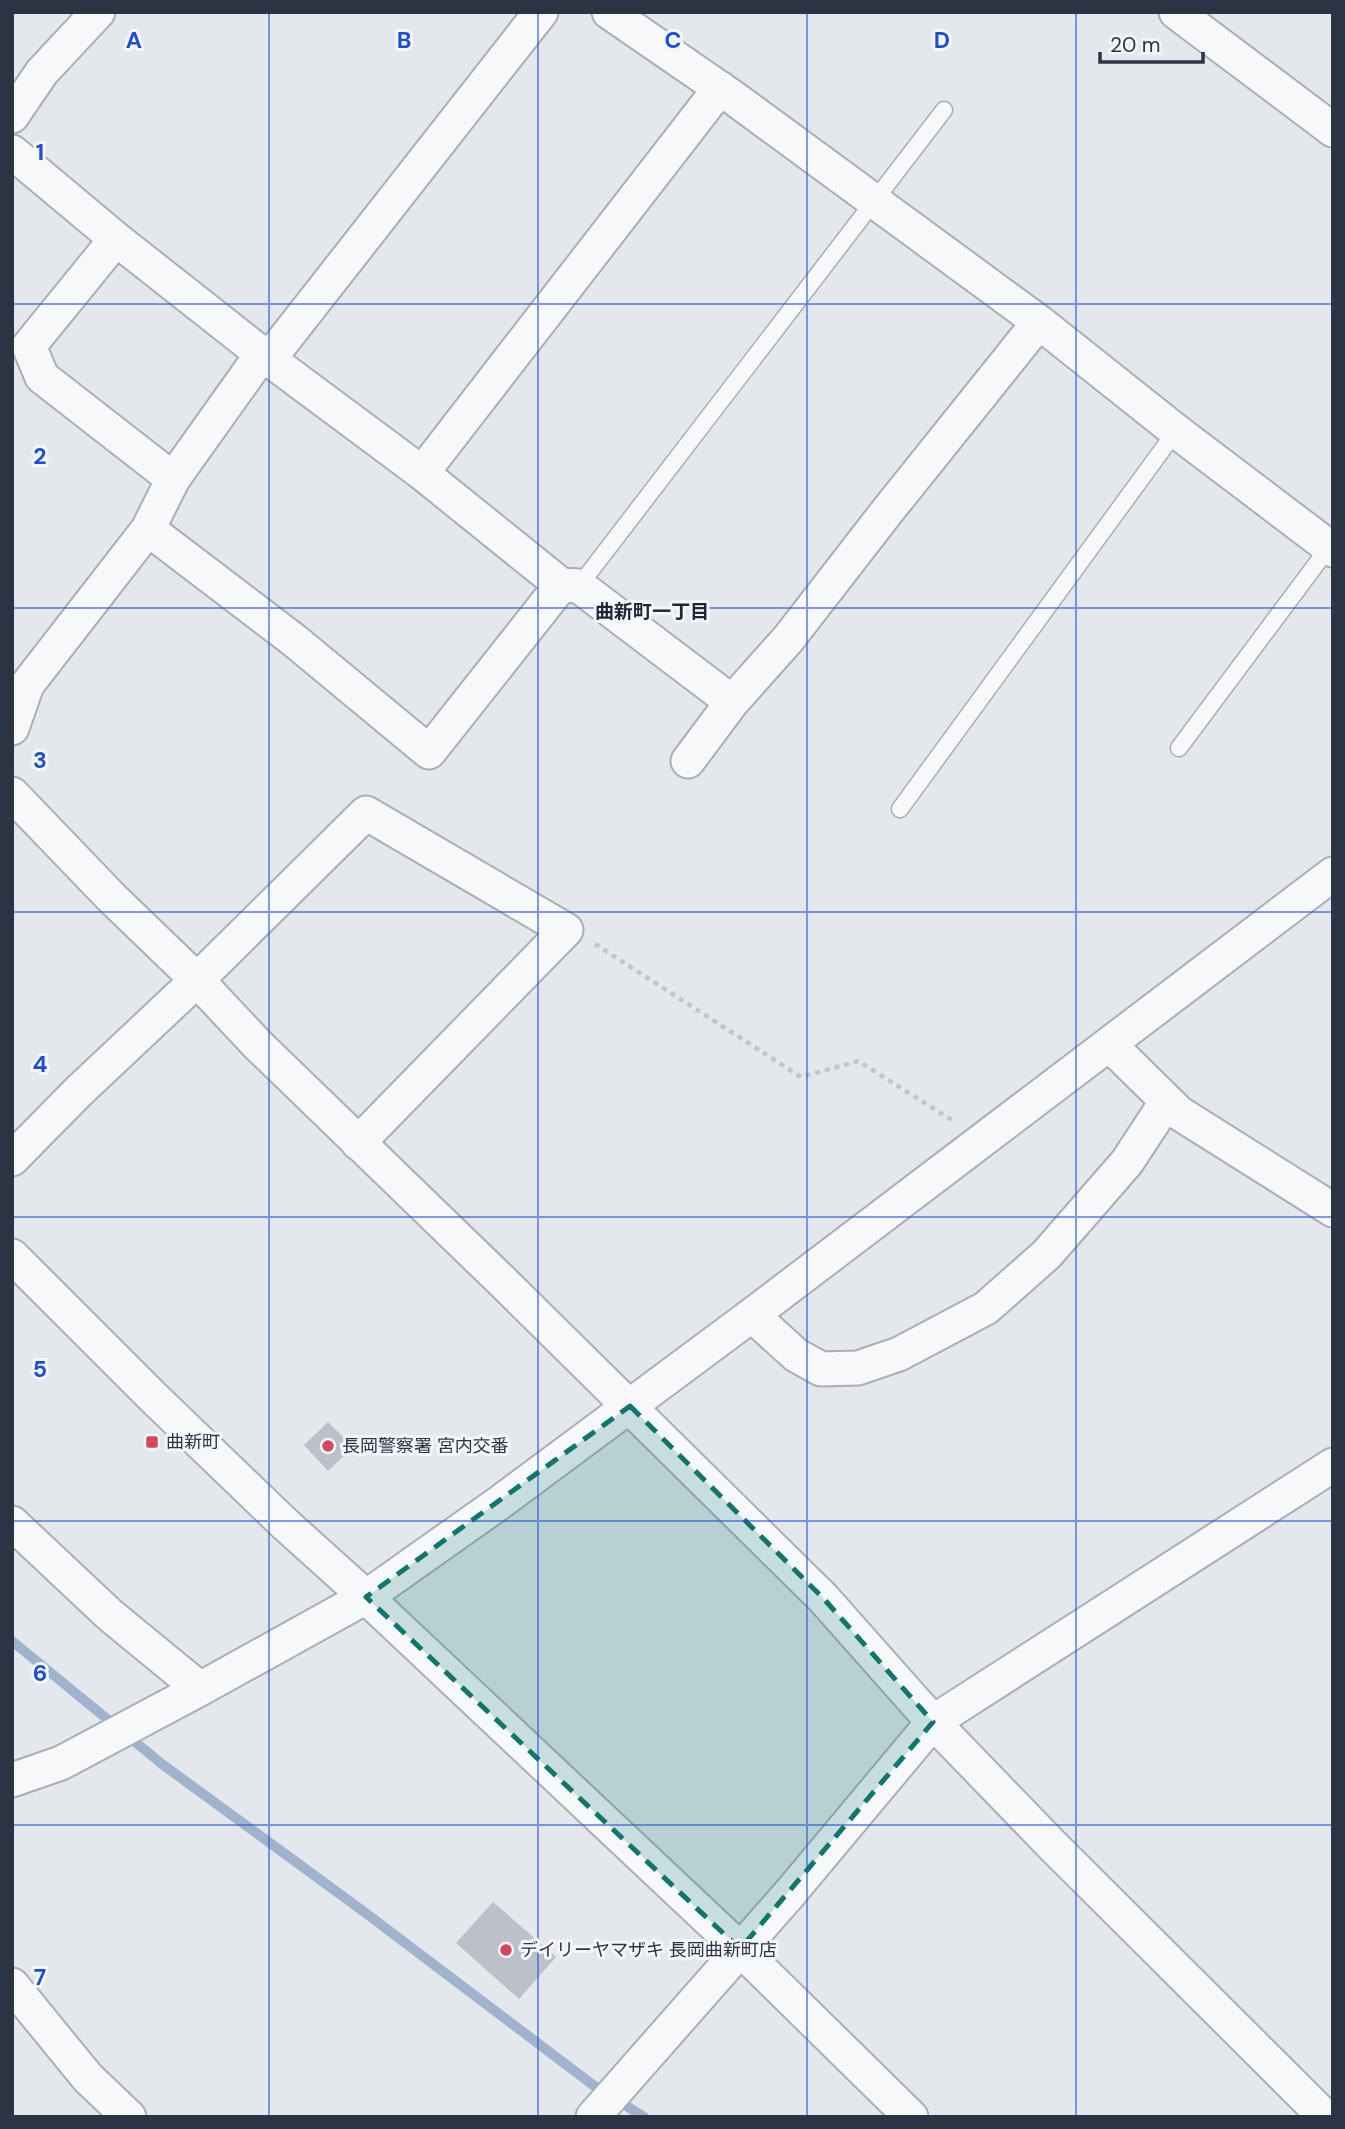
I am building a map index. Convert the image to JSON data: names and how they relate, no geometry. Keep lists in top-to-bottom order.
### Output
{
  "districts": ["曲新町一丁目"],
  "places": {
    "transit": ["曲新町"],
    "other": ["長岡警察署 宮内交番", "デイリーヤマザキ 長岡曲新町店"]
  },
  "scale_bar": "20 m",
  "grid": {
    "columns": [
      "A",
      "B",
      "C",
      "D"
    ],
    "rows": [
      "1",
      "2",
      "3",
      "4",
      "5",
      "6",
      "7"
    ]
  }
}
